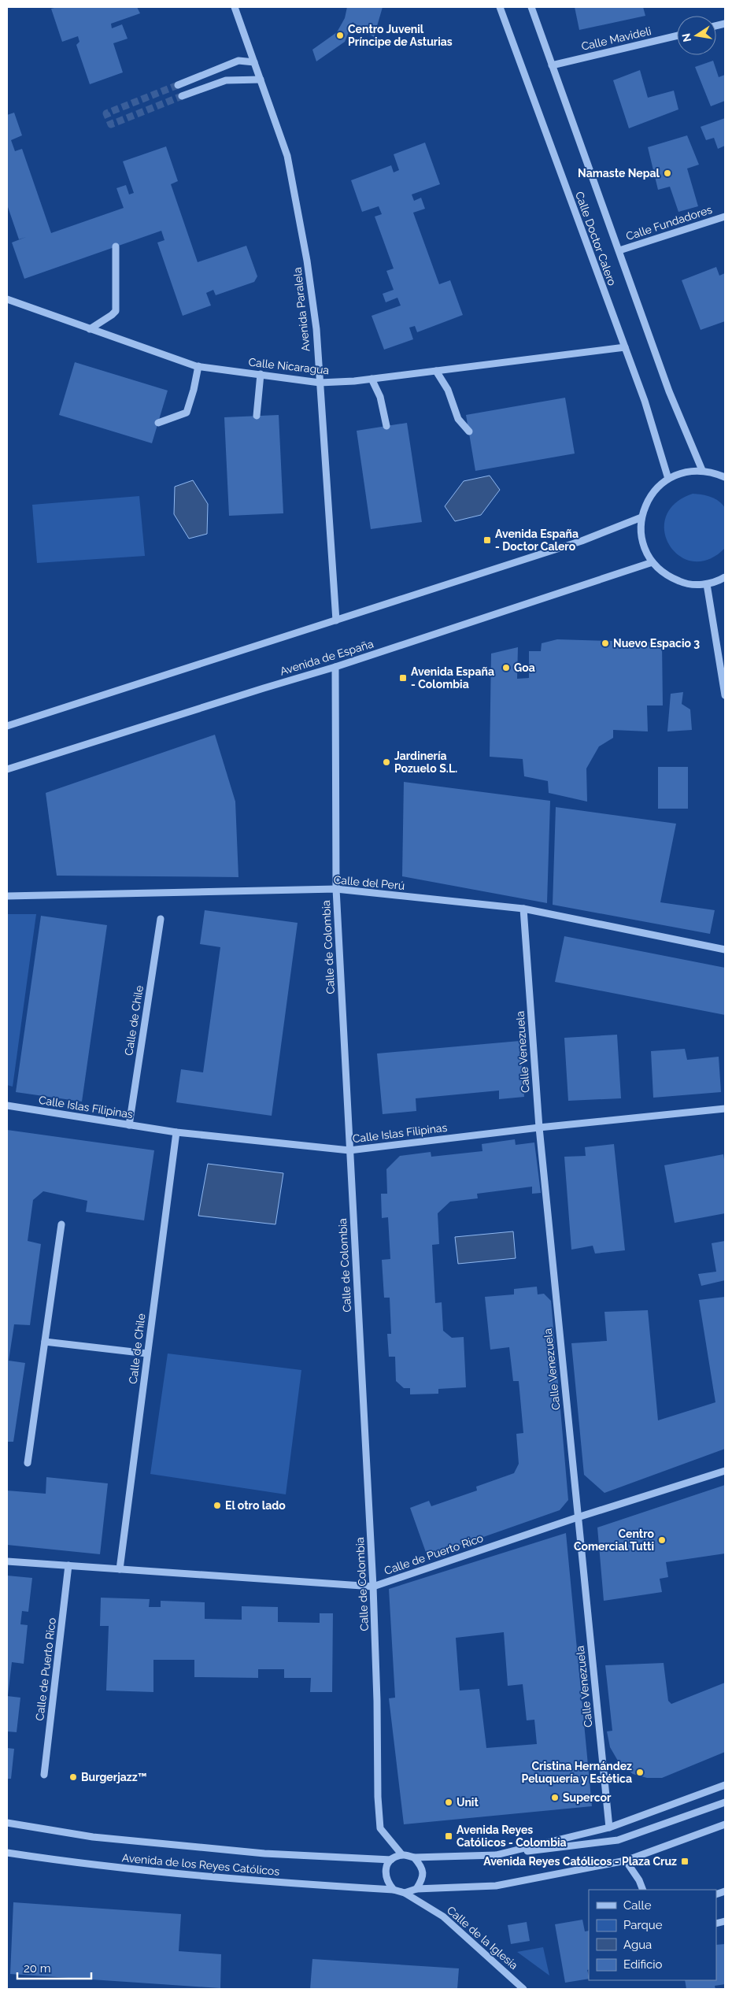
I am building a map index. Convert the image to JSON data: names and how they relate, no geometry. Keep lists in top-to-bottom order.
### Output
{
  "streets": {
    "street": [
      "Calle Mavideli",
      "Calle Fundadores",
      "Calle Doctor Calero",
      "Avenida Paralela",
      "Calle Nicaragua",
      "Avenida de España",
      "Calle del Perú",
      "Calle de Colombia",
      "Calle de Chile",
      "Calle Venezuela",
      "Calle Islas Filipinas",
      "Calle de Puerto Rico",
      "Avenida de los Reyes Católicos",
      "Calle de la Iglesia"
    ]
  },
  "crossings": [
    ["Calle Mavideli", "Calle Doctor Calero"],
    ["Calle Fundadores", "Calle Doctor Calero"],
    ["Calle Doctor Calero", "Calle Nicaragua"],
    ["Avenida Paralela", "Calle Nicaragua"],
    ["Avenida de España", "Calle de Colombia"],
    ["Calle del Perú", "Calle de Colombia"],
    ["Calle del Perú", "Calle Venezuela"],
    ["Calle de Colombia", "Calle Islas Filipinas"],
    ["Calle de Colombia", "Calle de Puerto Rico"],
    ["Calle de Colombia", "Avenida de los Reyes Católicos"],
    ["Calle de Colombia", "Calle de la Iglesia"],
    ["Calle de Chile", "Calle Islas Filipinas"],
    ["Calle de Chile", "Calle de Puerto Rico"],
    ["Calle Venezuela", "Calle Islas Filipinas"],
    ["Calle Venezuela", "Calle de Puerto Rico"],
    ["Avenida de los Reyes Católicos", "Calle de la Iglesia"]
  ],
  "places": {
    "other": [
      "Centro Juvenil Príncipe de Asturias",
      "Namaste Nepal",
      "Nuevo Espacio 3",
      "Goa",
      "Jardinería Pozuelo S.L.",
      "El otro lado",
      "Centro Comercial Tutti",
      "Cristina Hernández Peluquería y Estética",
      "Burgerjazz™",
      "Supercor",
      "Unit"
    ],
    "transit": [
      "Avenida España - Doctor Calero",
      "Avenida España - Colombia",
      "Avenida Reyes Católicos - Colombia",
      "Avenida Reyes Católicos - Plaza Cruz"
    ]
  },
  "legend": [
    "Calle",
    "Parque",
    "Agua",
    "Edificio"
  ],
  "scale_bar": "20 m",
  "north": "left"
}
